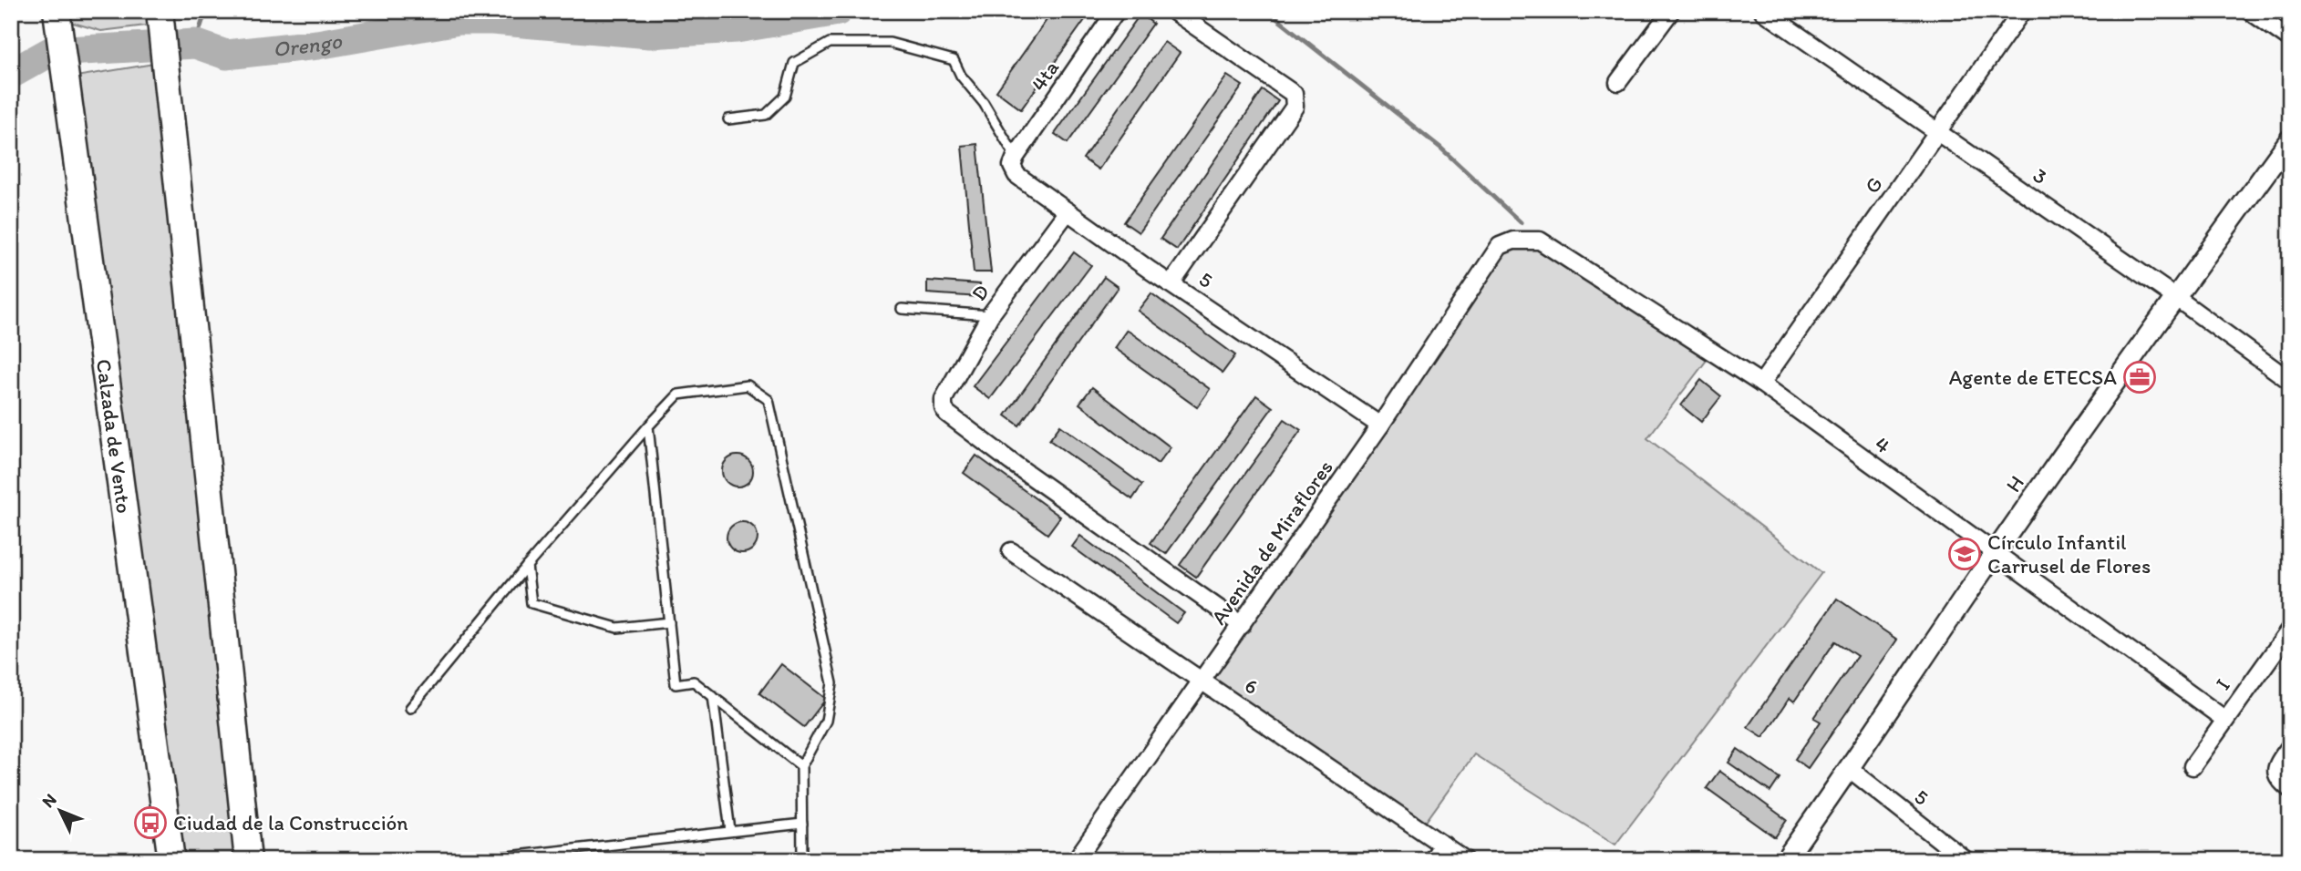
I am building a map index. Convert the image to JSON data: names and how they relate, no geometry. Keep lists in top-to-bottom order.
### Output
{
  "streets": {
    "main road": ["Calzada de Vento"],
    "street": [
      "4ta",
      "3",
      "G",
      "5",
      "D",
      "4",
      "H",
      "Avenida de Miraflores",
      "I",
      "6"
    ]
  },
  "crossings": [
    ["4ta", "5"],
    ["3", "G"],
    ["3", "H"],
    ["G", "4"],
    ["5", "D"],
    ["5", "H"],
    ["5", "Avenida de Miraflores"],
    ["D", "Avenida de Miraflores"],
    ["4", "H"],
    ["4", "Avenida de Miraflores"],
    ["4", "I"],
    ["Avenida de Miraflores", "6"]
  ],
  "water": ["Orengo"],
  "places": {
    "office": ["Agente de ETECSA"],
    "school or university": ["Círculo Infantil Carrusel de Flores"],
    "bus stop": ["Ciudad de la Construcción"]
  },
  "north": "top left"
}
